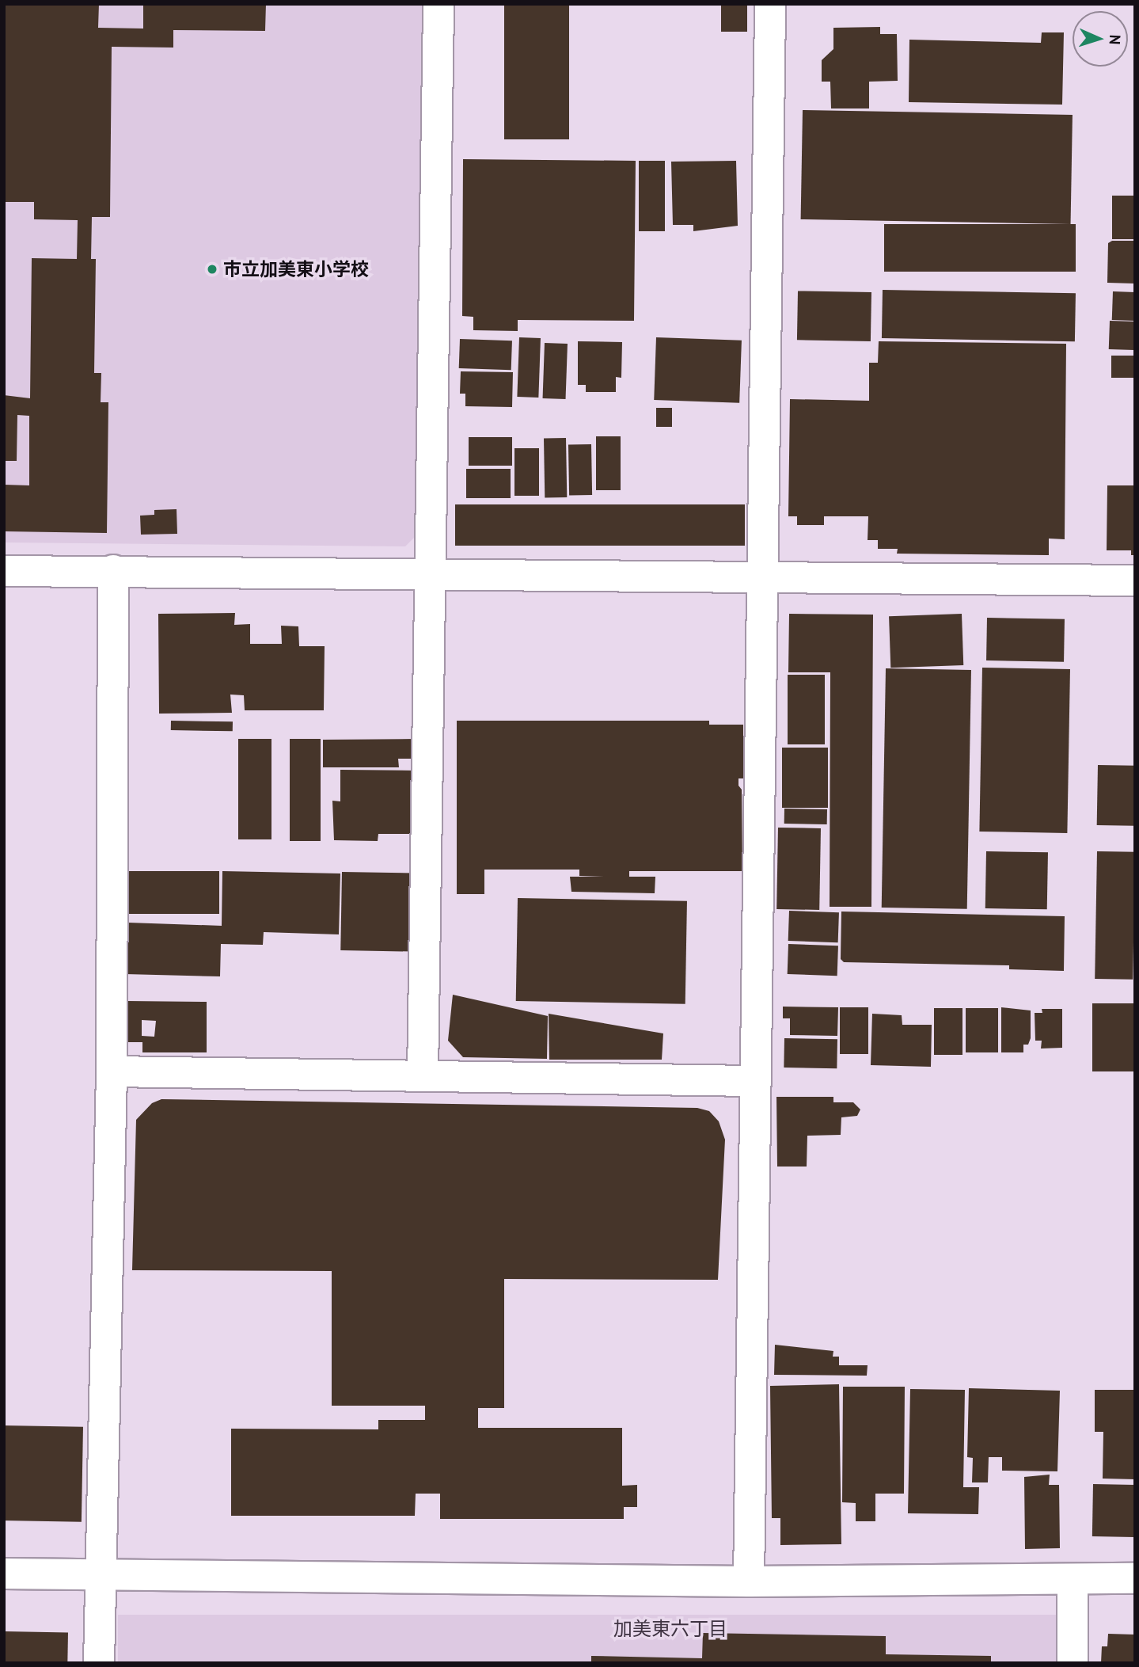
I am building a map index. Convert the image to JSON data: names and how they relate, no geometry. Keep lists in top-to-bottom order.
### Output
{
  "districts": ["加美東六丁目"],
  "places": ["市立加美東小学校"],
  "north": "right"
}
